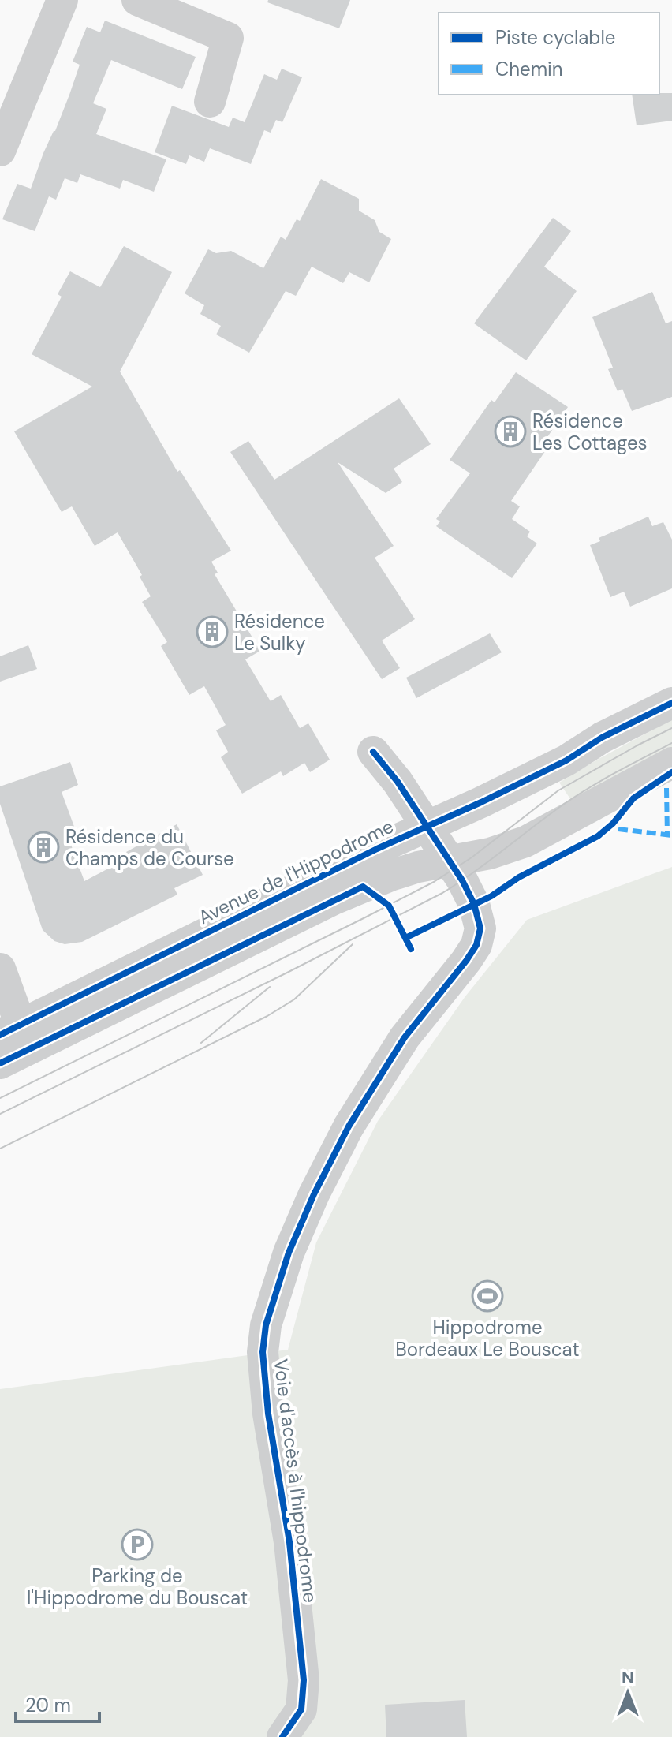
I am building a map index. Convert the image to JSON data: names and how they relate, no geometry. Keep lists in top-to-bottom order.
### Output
{
  "streets": {
    "street": ["Avenue de l'Hippodrome", "Voie d'accès à l'hippodrome"]
  },
  "crossings": [
    ["Avenue de l'Hippodrome", "Voie d'accès à l'hippodrome"]
  ],
  "places": {
    "building": ["Résidence Les Cottages", "Résidence Le Sulky", "Résidence du Champs de Course"],
    "sports": ["Hippodrome Bordeaux Le Bouscat"],
    "parking": ["Parking de l'Hippodrome du Bouscat"]
  },
  "legend": ["Piste cyclable", "Chemin"],
  "scale_bar": "20 m",
  "north": "top"
}
